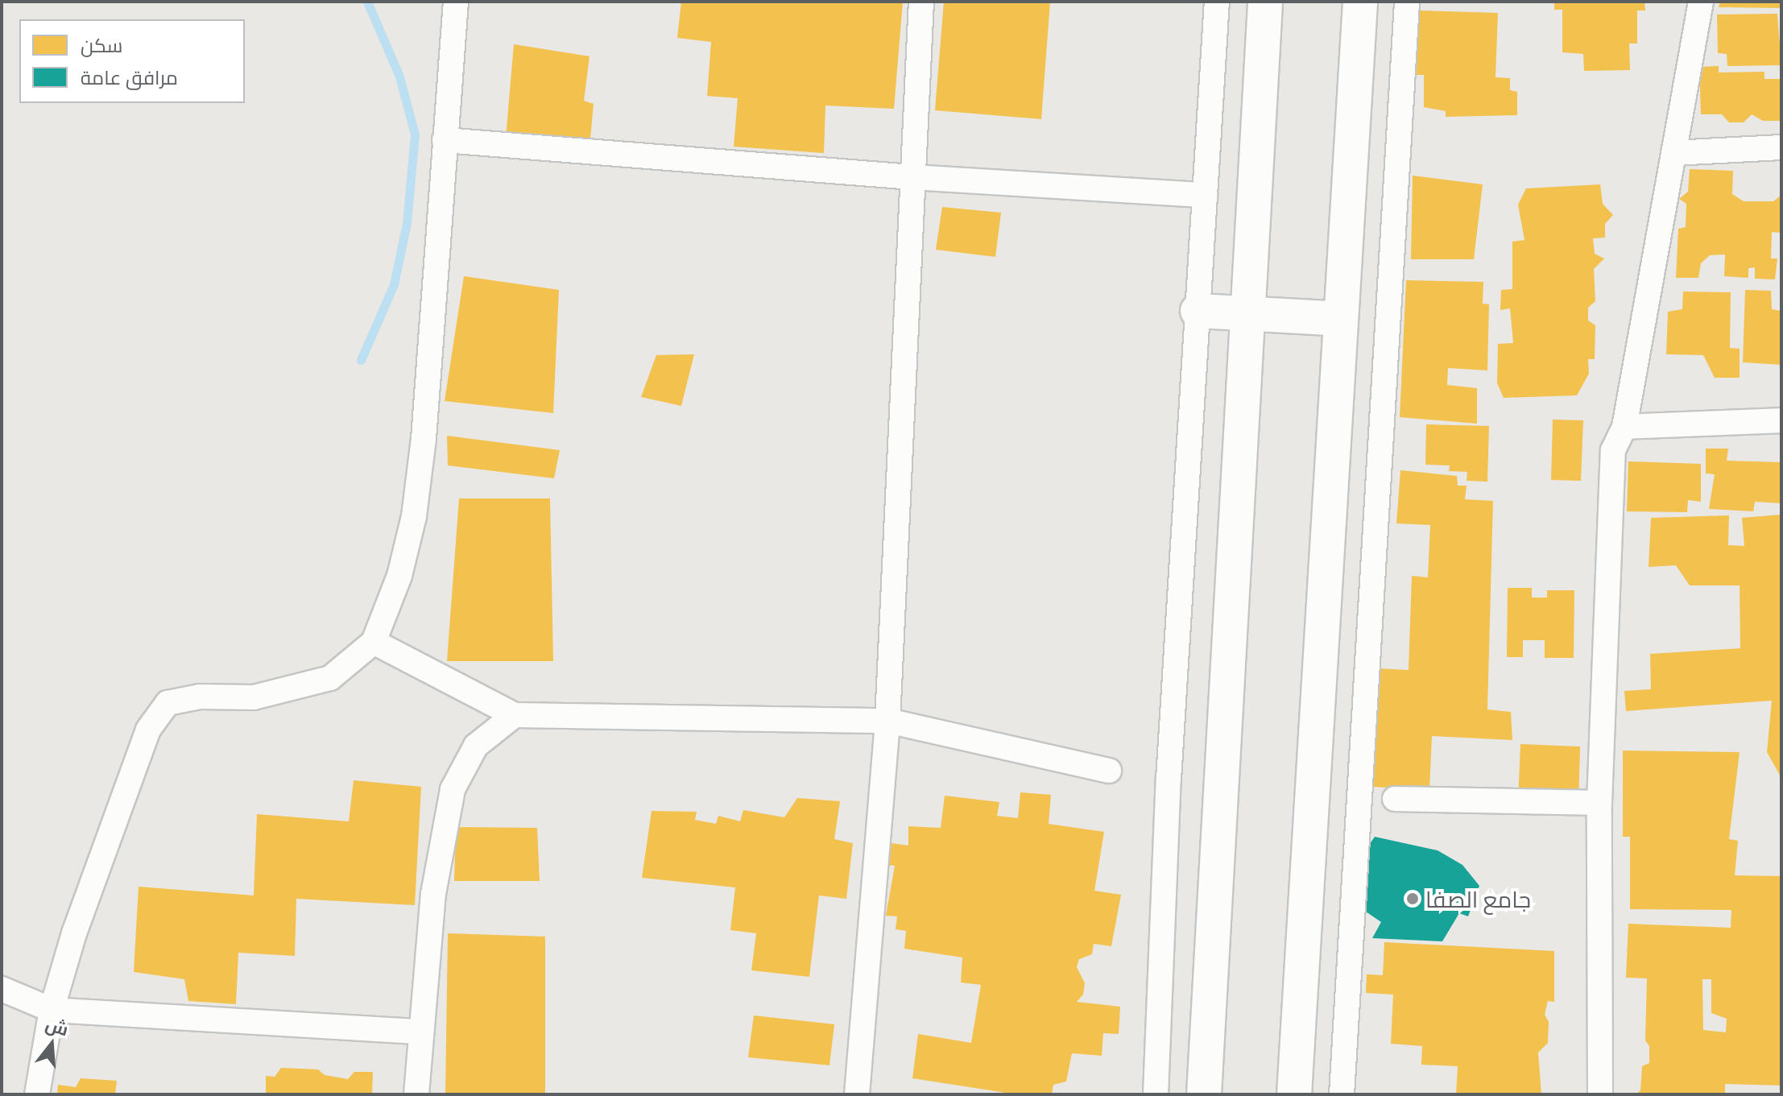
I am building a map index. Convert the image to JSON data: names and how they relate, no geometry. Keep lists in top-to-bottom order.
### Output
{
  "places": ["جامع الصفا"],
  "legend": ["سكن", "مرافق عامة"],
  "north": "top"
}
